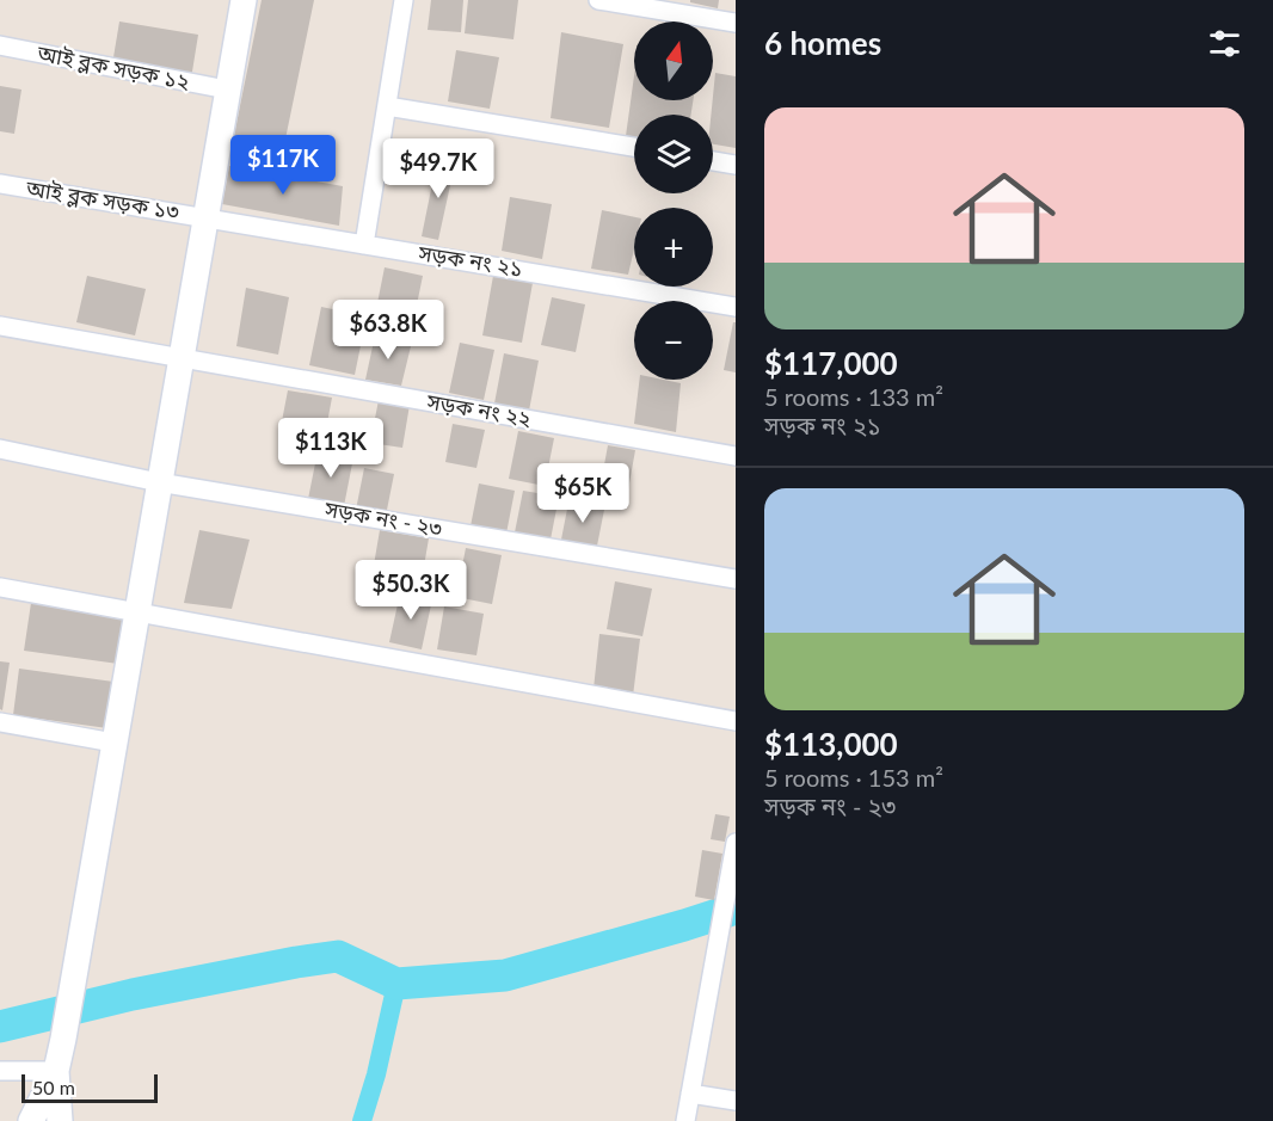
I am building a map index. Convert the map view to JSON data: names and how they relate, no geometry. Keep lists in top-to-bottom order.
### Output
{
  "streets": {
    "street": [
      "আই ব্লক সড়ক ১২",
      "আই ব্লক সড়ক ১৩",
      "সড়ক নং ২১",
      "সড়ক নং ২২",
      "সড়ক নং - ২৩"
    ]
  },
  "crossings": [
    ["আই ব্লক সড়ক ১৩", "সড়ক নং ২১"]
  ],
  "scale_bar": "50 m",
  "north": "top",
  "page": {
    "heading": "6 homes",
    "map_buttons": ["+", "−"],
    "list": [
      {
        "name": "$117,000",
        "note": "5 rooms · 133 m² · সড়ক নং ২১"
      },
      {
        "name": "$113,000",
        "note": "5 rooms · 153 m² · সড়ক নং - ২৩"
      }
    ],
    "price": [
      "$117K",
      "$49.7K",
      "$63.8K",
      "$113K",
      "$65K",
      "$50.3K"
    ],
    "scale": "50 m"
  }
}
